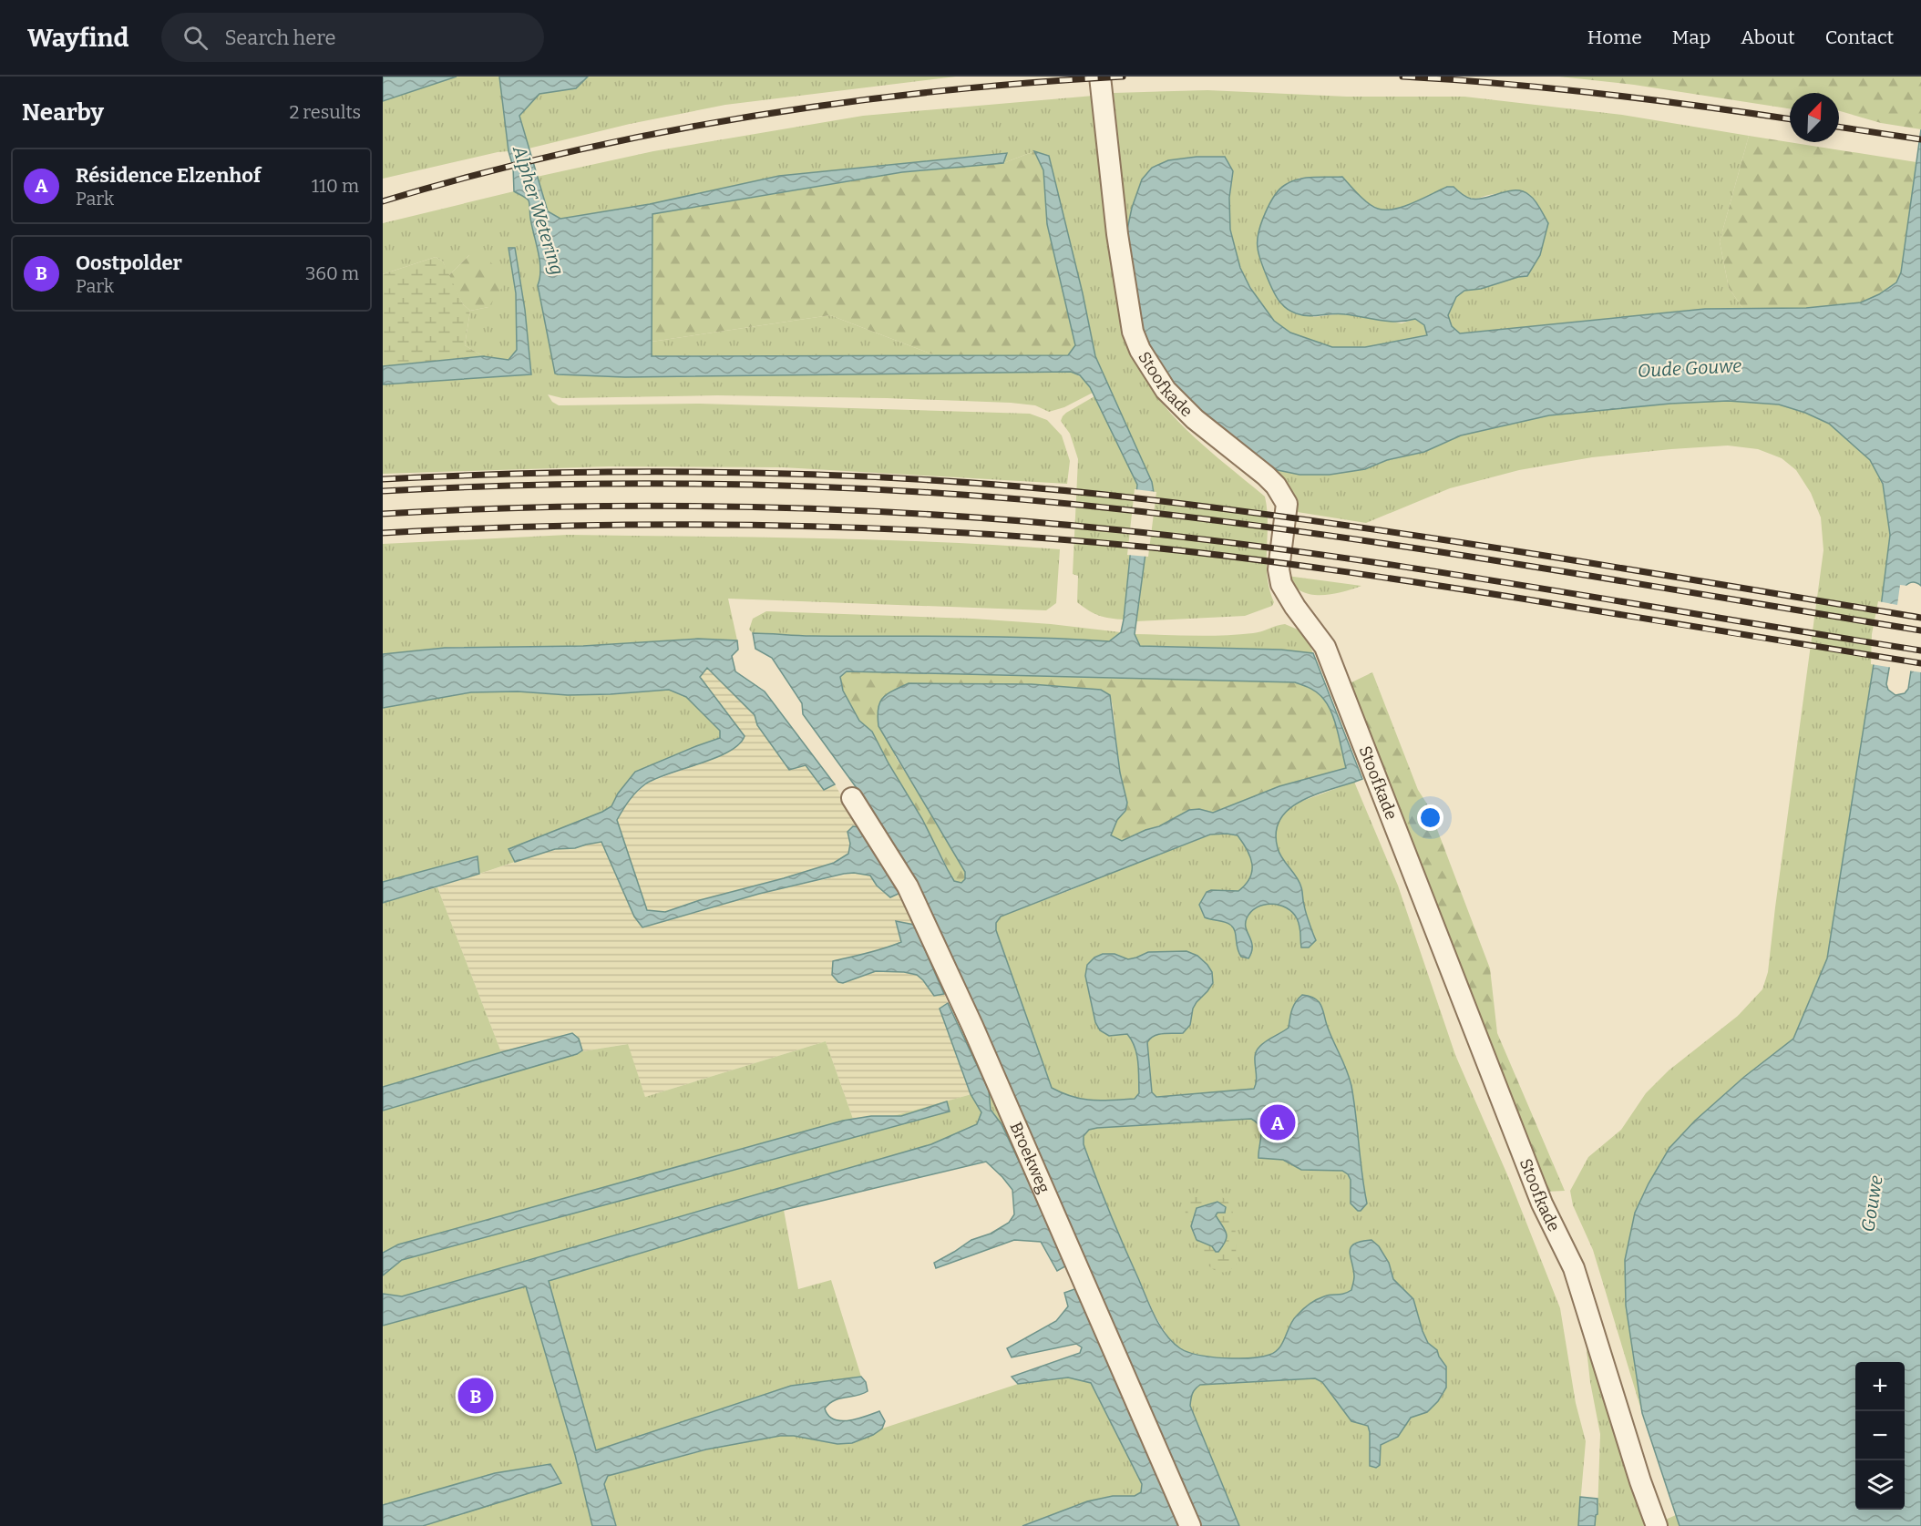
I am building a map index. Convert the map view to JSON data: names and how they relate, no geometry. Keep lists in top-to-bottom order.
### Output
{
  "streets": {
    "street": ["Stoofkade", "Broekweg"]
  },
  "water": ["Alpher Wetering", "Oude Gouwe", "Gouwe"],
  "north": "top right",
  "page": {
    "header": "Wayfind",
    "search": "Search here",
    "nav": [
      "Home",
      "Map",
      "About",
      "Contact"
    ],
    "heading": ["Nearby", "2 results"],
    "list": [
      {
        "mark": "A",
        "name": "Résidence Elzenhof",
        "note": "Park",
        "value": "110 m"
      },
      {
        "mark": "B",
        "name": "Oostpolder",
        "note": "Park",
        "value": "360 m"
      }
    ],
    "pins": ["A", "B"],
    "map_buttons": ["+", "−"]
  }
}
